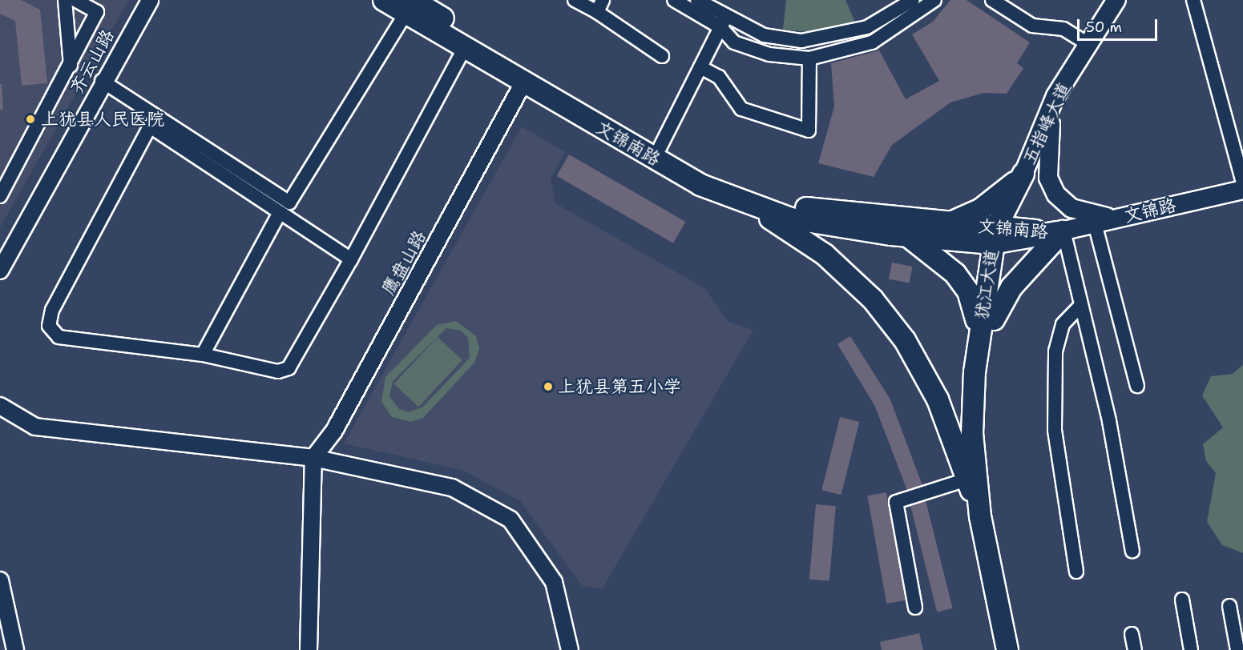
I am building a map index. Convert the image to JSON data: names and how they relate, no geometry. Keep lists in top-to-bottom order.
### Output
{
  "streets": {
    "main road": [
      "五指峰大道",
      "文锦南路",
      "文锦路",
      "犹江大道"
    ],
    "street": ["齐云山路", "鹰盘山路"]
  },
  "crossings": [
    ["五指峰大道", "犹江大道"],
    ["文锦南路", "文锦路"],
    ["文锦南路", "鹰盘山路"],
    ["文锦南路", "犹江大道"]
  ],
  "places": ["上犹县人民医院", "上犹县第五小学"],
  "scale_bar": "50 m"
}
